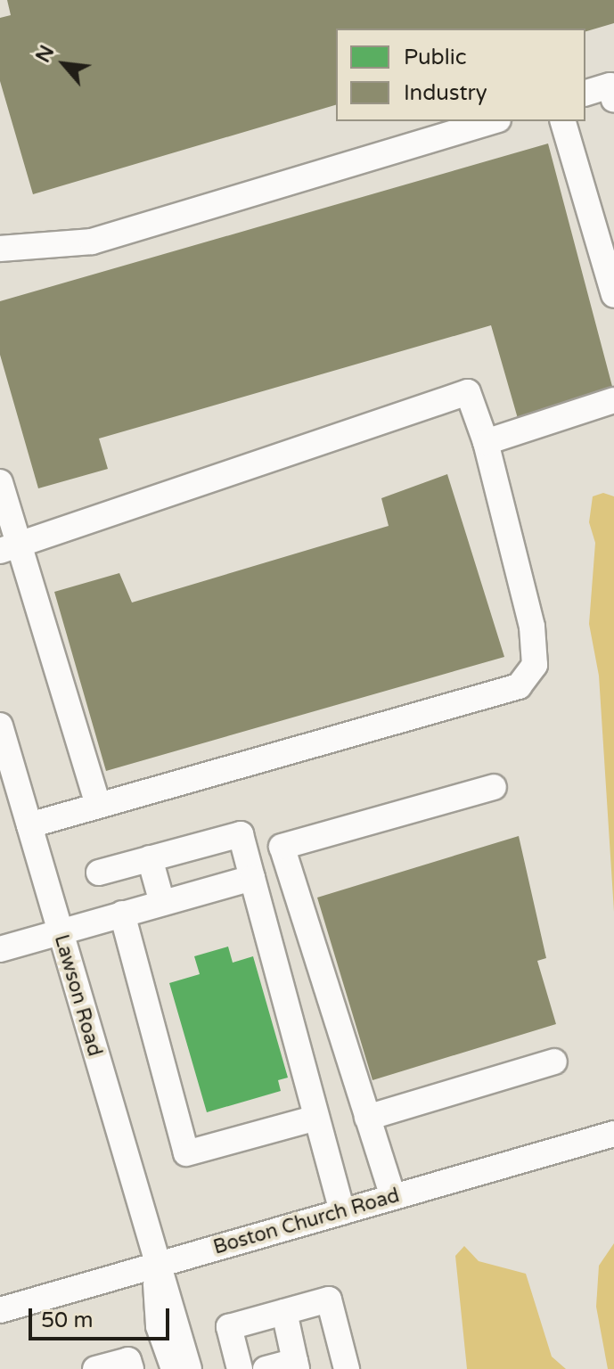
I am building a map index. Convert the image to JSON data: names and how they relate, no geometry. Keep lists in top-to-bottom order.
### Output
{
  "streets": {
    "street": ["Lawson Road", "Boston Church Road"]
  },
  "crossings": [
    ["Lawson Road", "Boston Church Road"]
  ],
  "legend": ["Public", "Industry"],
  "scale_bar": "50 m",
  "north": "top left"
}
